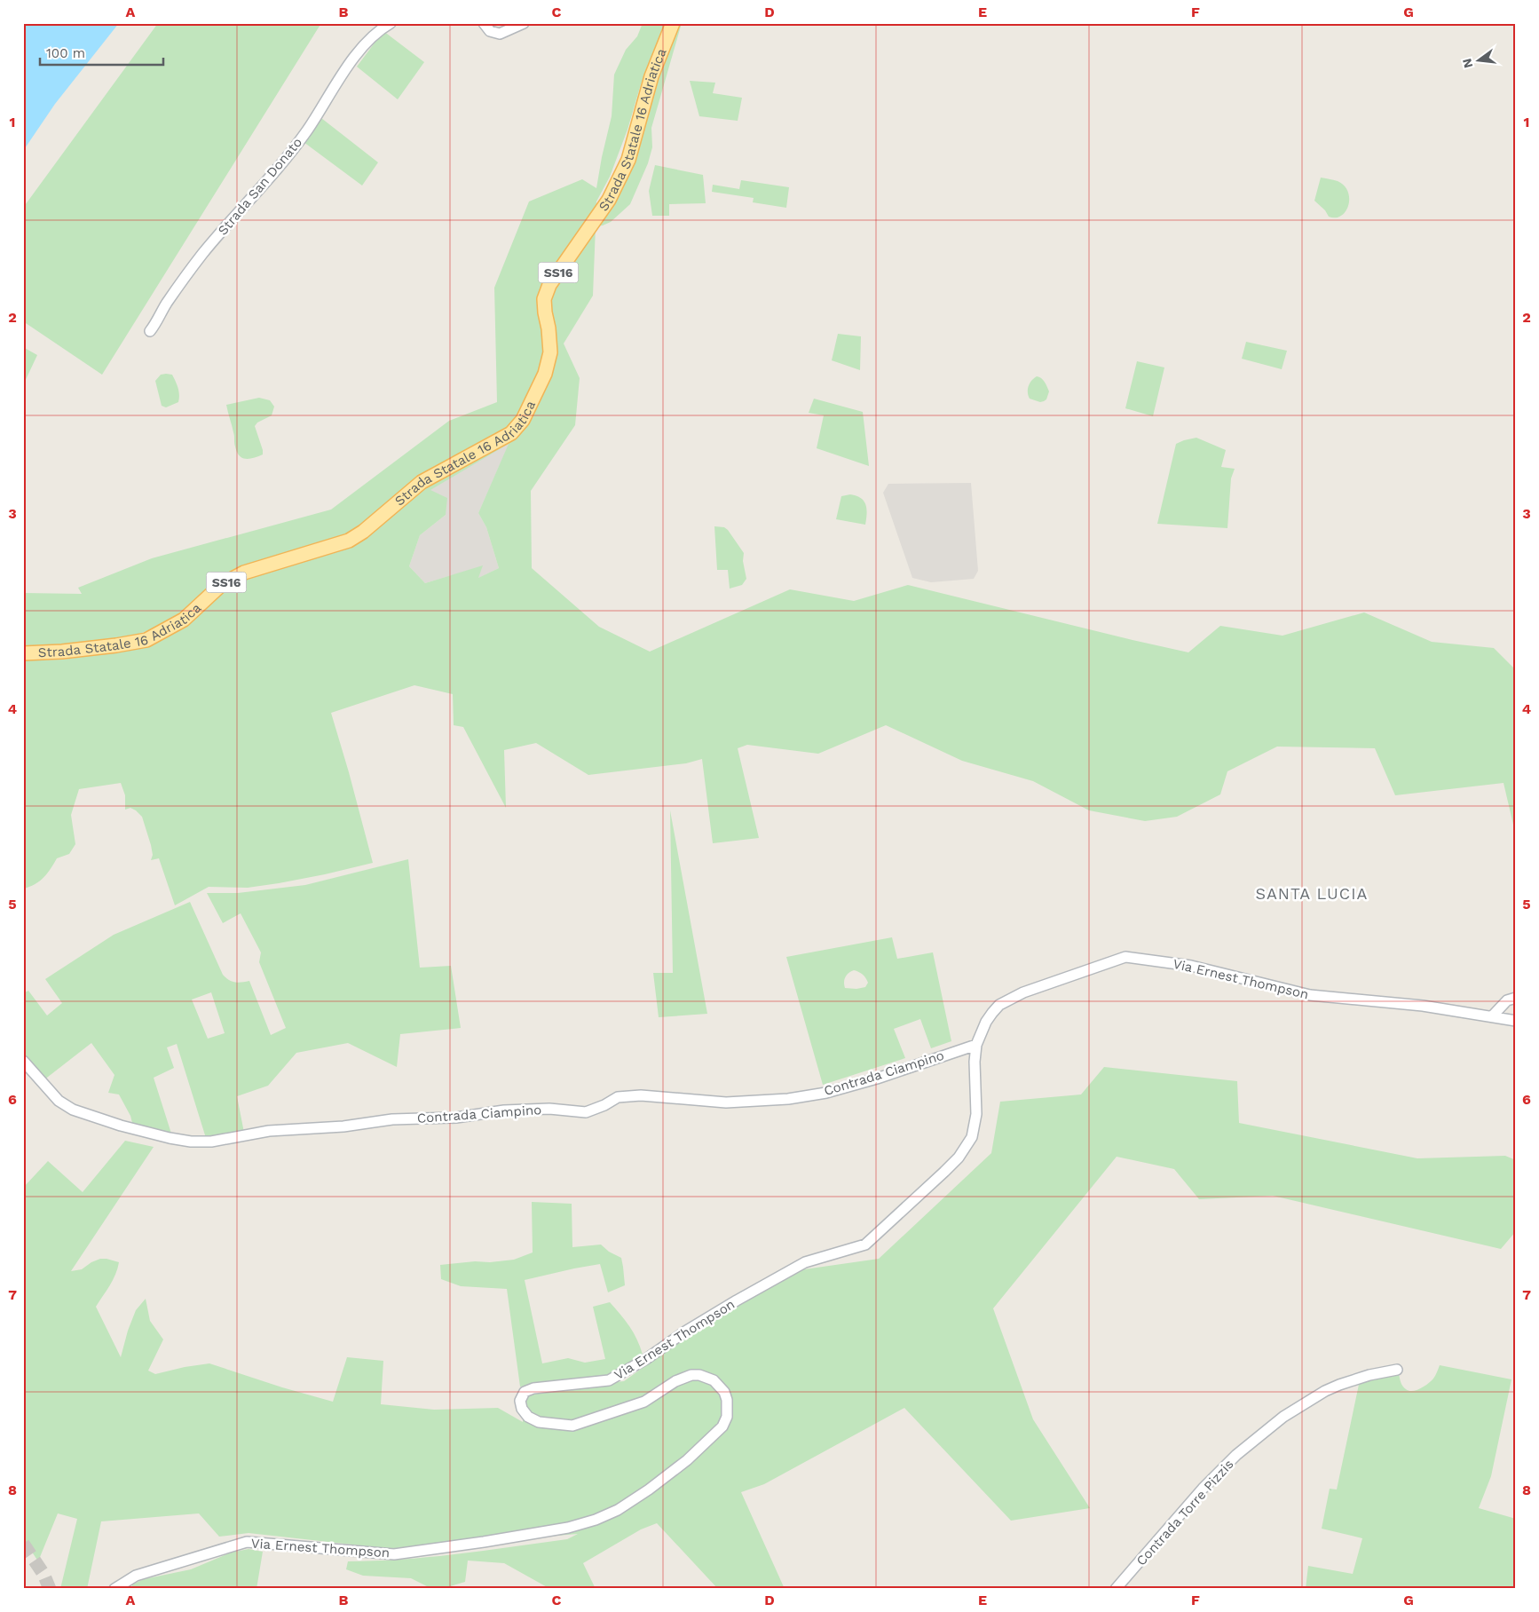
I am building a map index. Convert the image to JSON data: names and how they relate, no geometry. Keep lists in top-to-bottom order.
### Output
{
  "streets": {
    "main road": ["Strada Statale 16 Adriatica", "SS16"],
    "street": [
      "Strada San Donato",
      "Via Ernest Thompson",
      "Contrada Ciampino",
      "Contrada Torre Pizzis"
    ]
  },
  "crossings": [
    ["Via Ernest Thompson", "Contrada Ciampino"]
  ],
  "districts": ["SANTA LUCIA"],
  "scale_bar": "100 m",
  "north": "left",
  "grid": {
    "columns": [
      "A",
      "B",
      "C",
      "D",
      "E",
      "F",
      "G"
    ],
    "rows": [
      "1",
      "2",
      "3",
      "4",
      "5",
      "6",
      "7",
      "8"
    ]
  }
}
